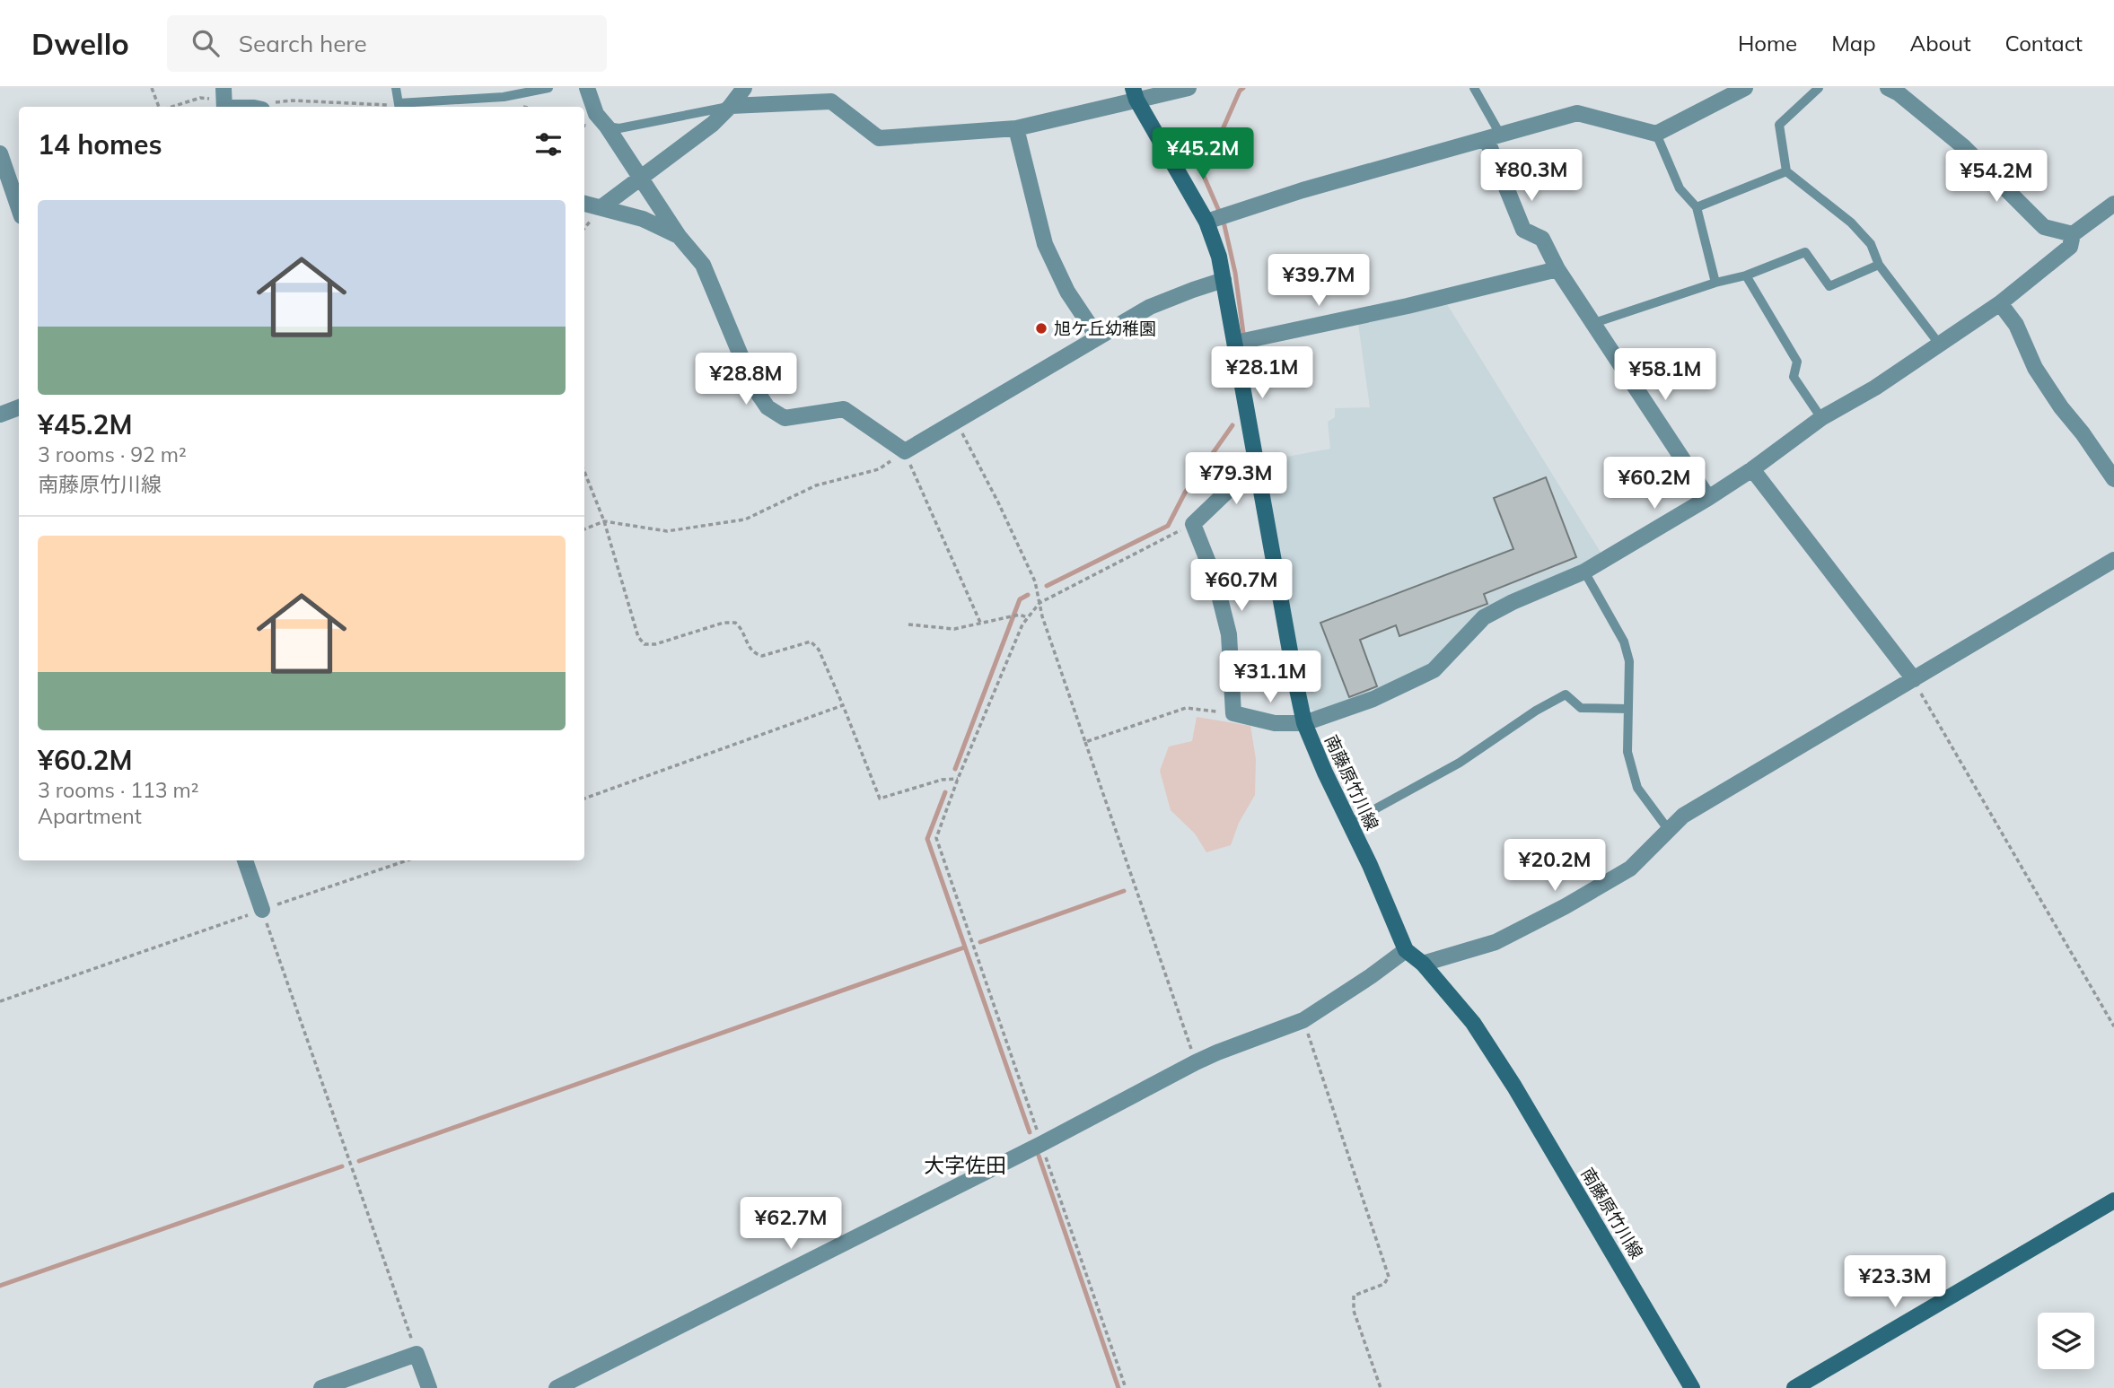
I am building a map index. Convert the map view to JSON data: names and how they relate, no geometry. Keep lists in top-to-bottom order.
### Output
{
  "streets": {
    "main road": ["南藤原竹川線"]
  },
  "districts": ["大字佐田"],
  "places": ["旭ケ丘幼稚園"],
  "page": {
    "header": "Dwello",
    "search": "Search here",
    "nav": [
      "Home",
      "Map",
      "About",
      "Contact"
    ],
    "heading": "14 homes",
    "price": [
      "¥45.2M",
      "¥80.3M",
      "¥54.2M",
      "¥39.7M",
      "¥28.1M",
      "¥58.1M",
      "¥28.8M",
      "¥79.3M",
      "¥60.2M",
      "¥60.7M",
      "¥31.1M",
      "¥20.2M",
      "¥62.7M",
      "¥23.3M"
    ],
    "list": [
      {
        "name": "¥45.2M",
        "note": "3 rooms · 92 m² · 南藤原竹川線"
      },
      {
        "name": "¥60.2M",
        "note": "3 rooms · 113 m² · Apartment"
      }
    ]
  }
}
